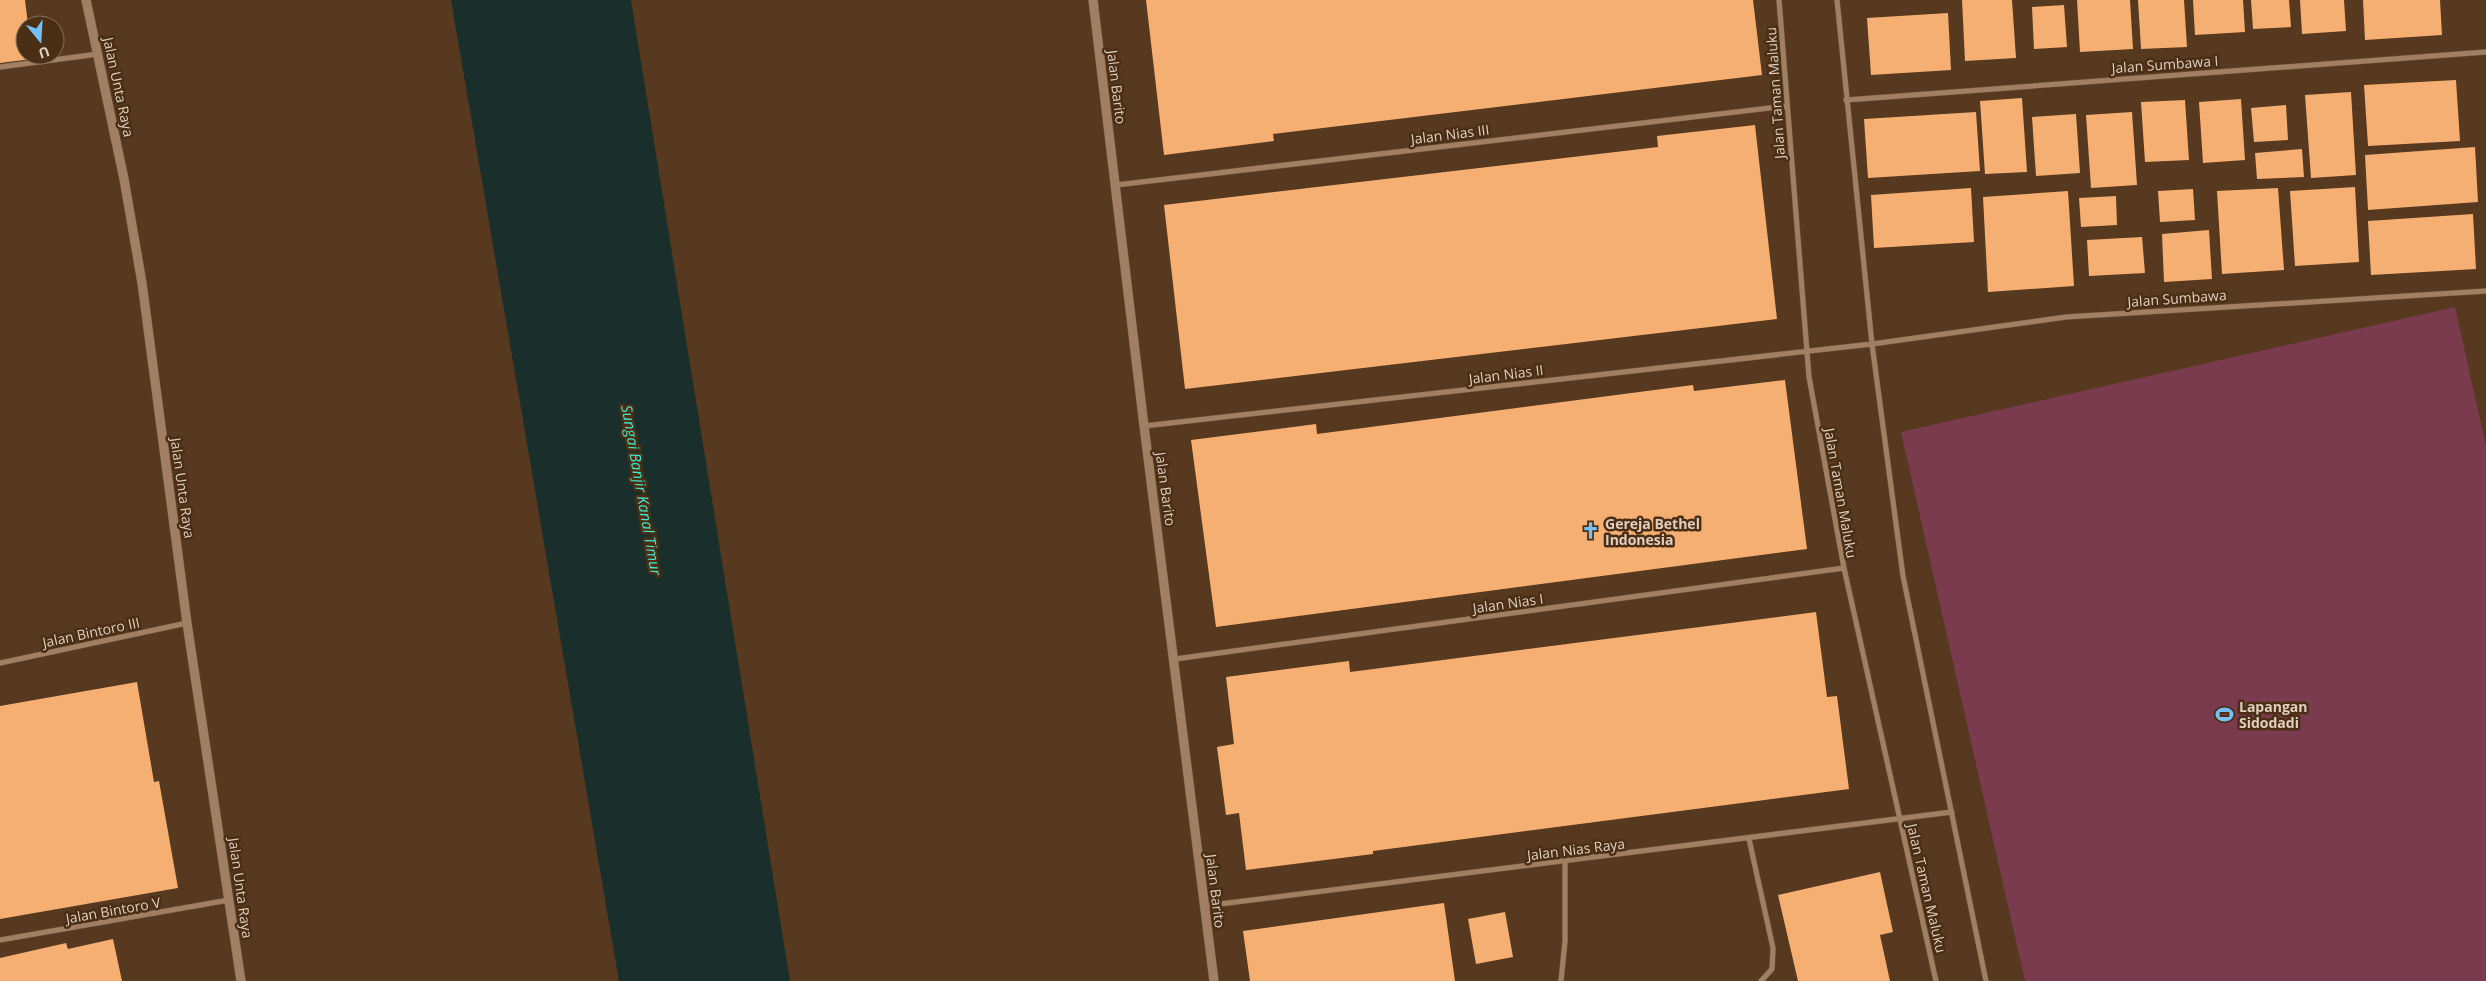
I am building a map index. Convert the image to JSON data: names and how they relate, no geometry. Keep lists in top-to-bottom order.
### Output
{
  "streets": {
    "street": [
      "Jalan Sumbawa I",
      "Jalan Unta Raya",
      "Jalan Barito",
      "Jalan Taman Maluku",
      "Jalan Nias III",
      "Jalan Sumbawa",
      "Jalan Nias II",
      "Jalan Nias I",
      "Jalan Bintoro III",
      "Jalan Nias Raya",
      "Jalan Bintoro V"
    ]
  },
  "crossings": [
    ["Jalan Unta Raya", "Jalan Bintoro III"],
    ["Jalan Unta Raya", "Jalan Bintoro V"],
    ["Jalan Barito", "Jalan Nias III"],
    ["Jalan Barito", "Jalan Nias II"],
    ["Jalan Barito", "Jalan Nias I"],
    ["Jalan Barito", "Jalan Nias Raya"],
    ["Jalan Taman Maluku", "Jalan Nias III"],
    ["Jalan Taman Maluku", "Jalan Nias II"],
    ["Jalan Taman Maluku", "Jalan Nias I"],
    ["Jalan Taman Maluku", "Jalan Nias Raya"],
    ["Jalan Sumbawa", "Jalan Nias II"]
  ],
  "water": ["Sungai Banjir Kanal Timur"],
  "places": {
    "church": ["Gereja Bethel Indonesia"],
    "sports": ["Lapangan Sidodadi"]
  },
  "north": "bottom"
}
